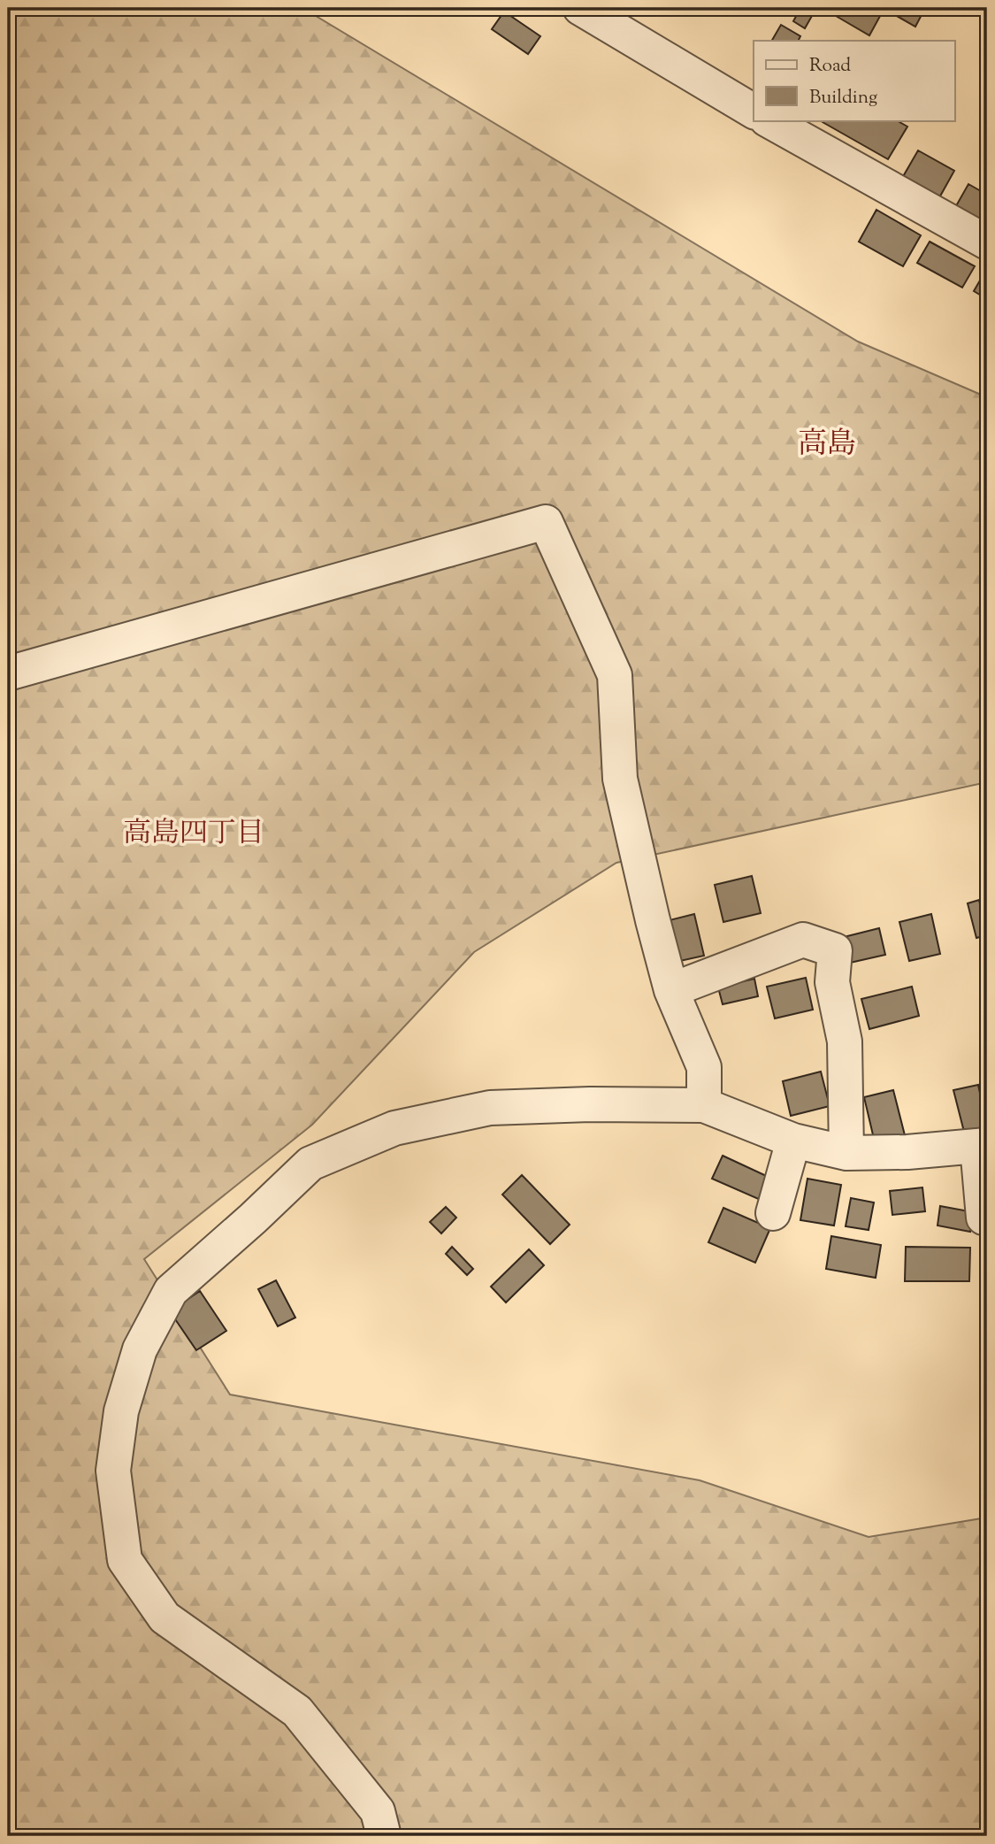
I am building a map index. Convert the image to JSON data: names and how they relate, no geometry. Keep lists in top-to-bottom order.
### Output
{
  "districts": ["高島", "高島四丁目"],
  "legend": ["Road", "Building"]
}
